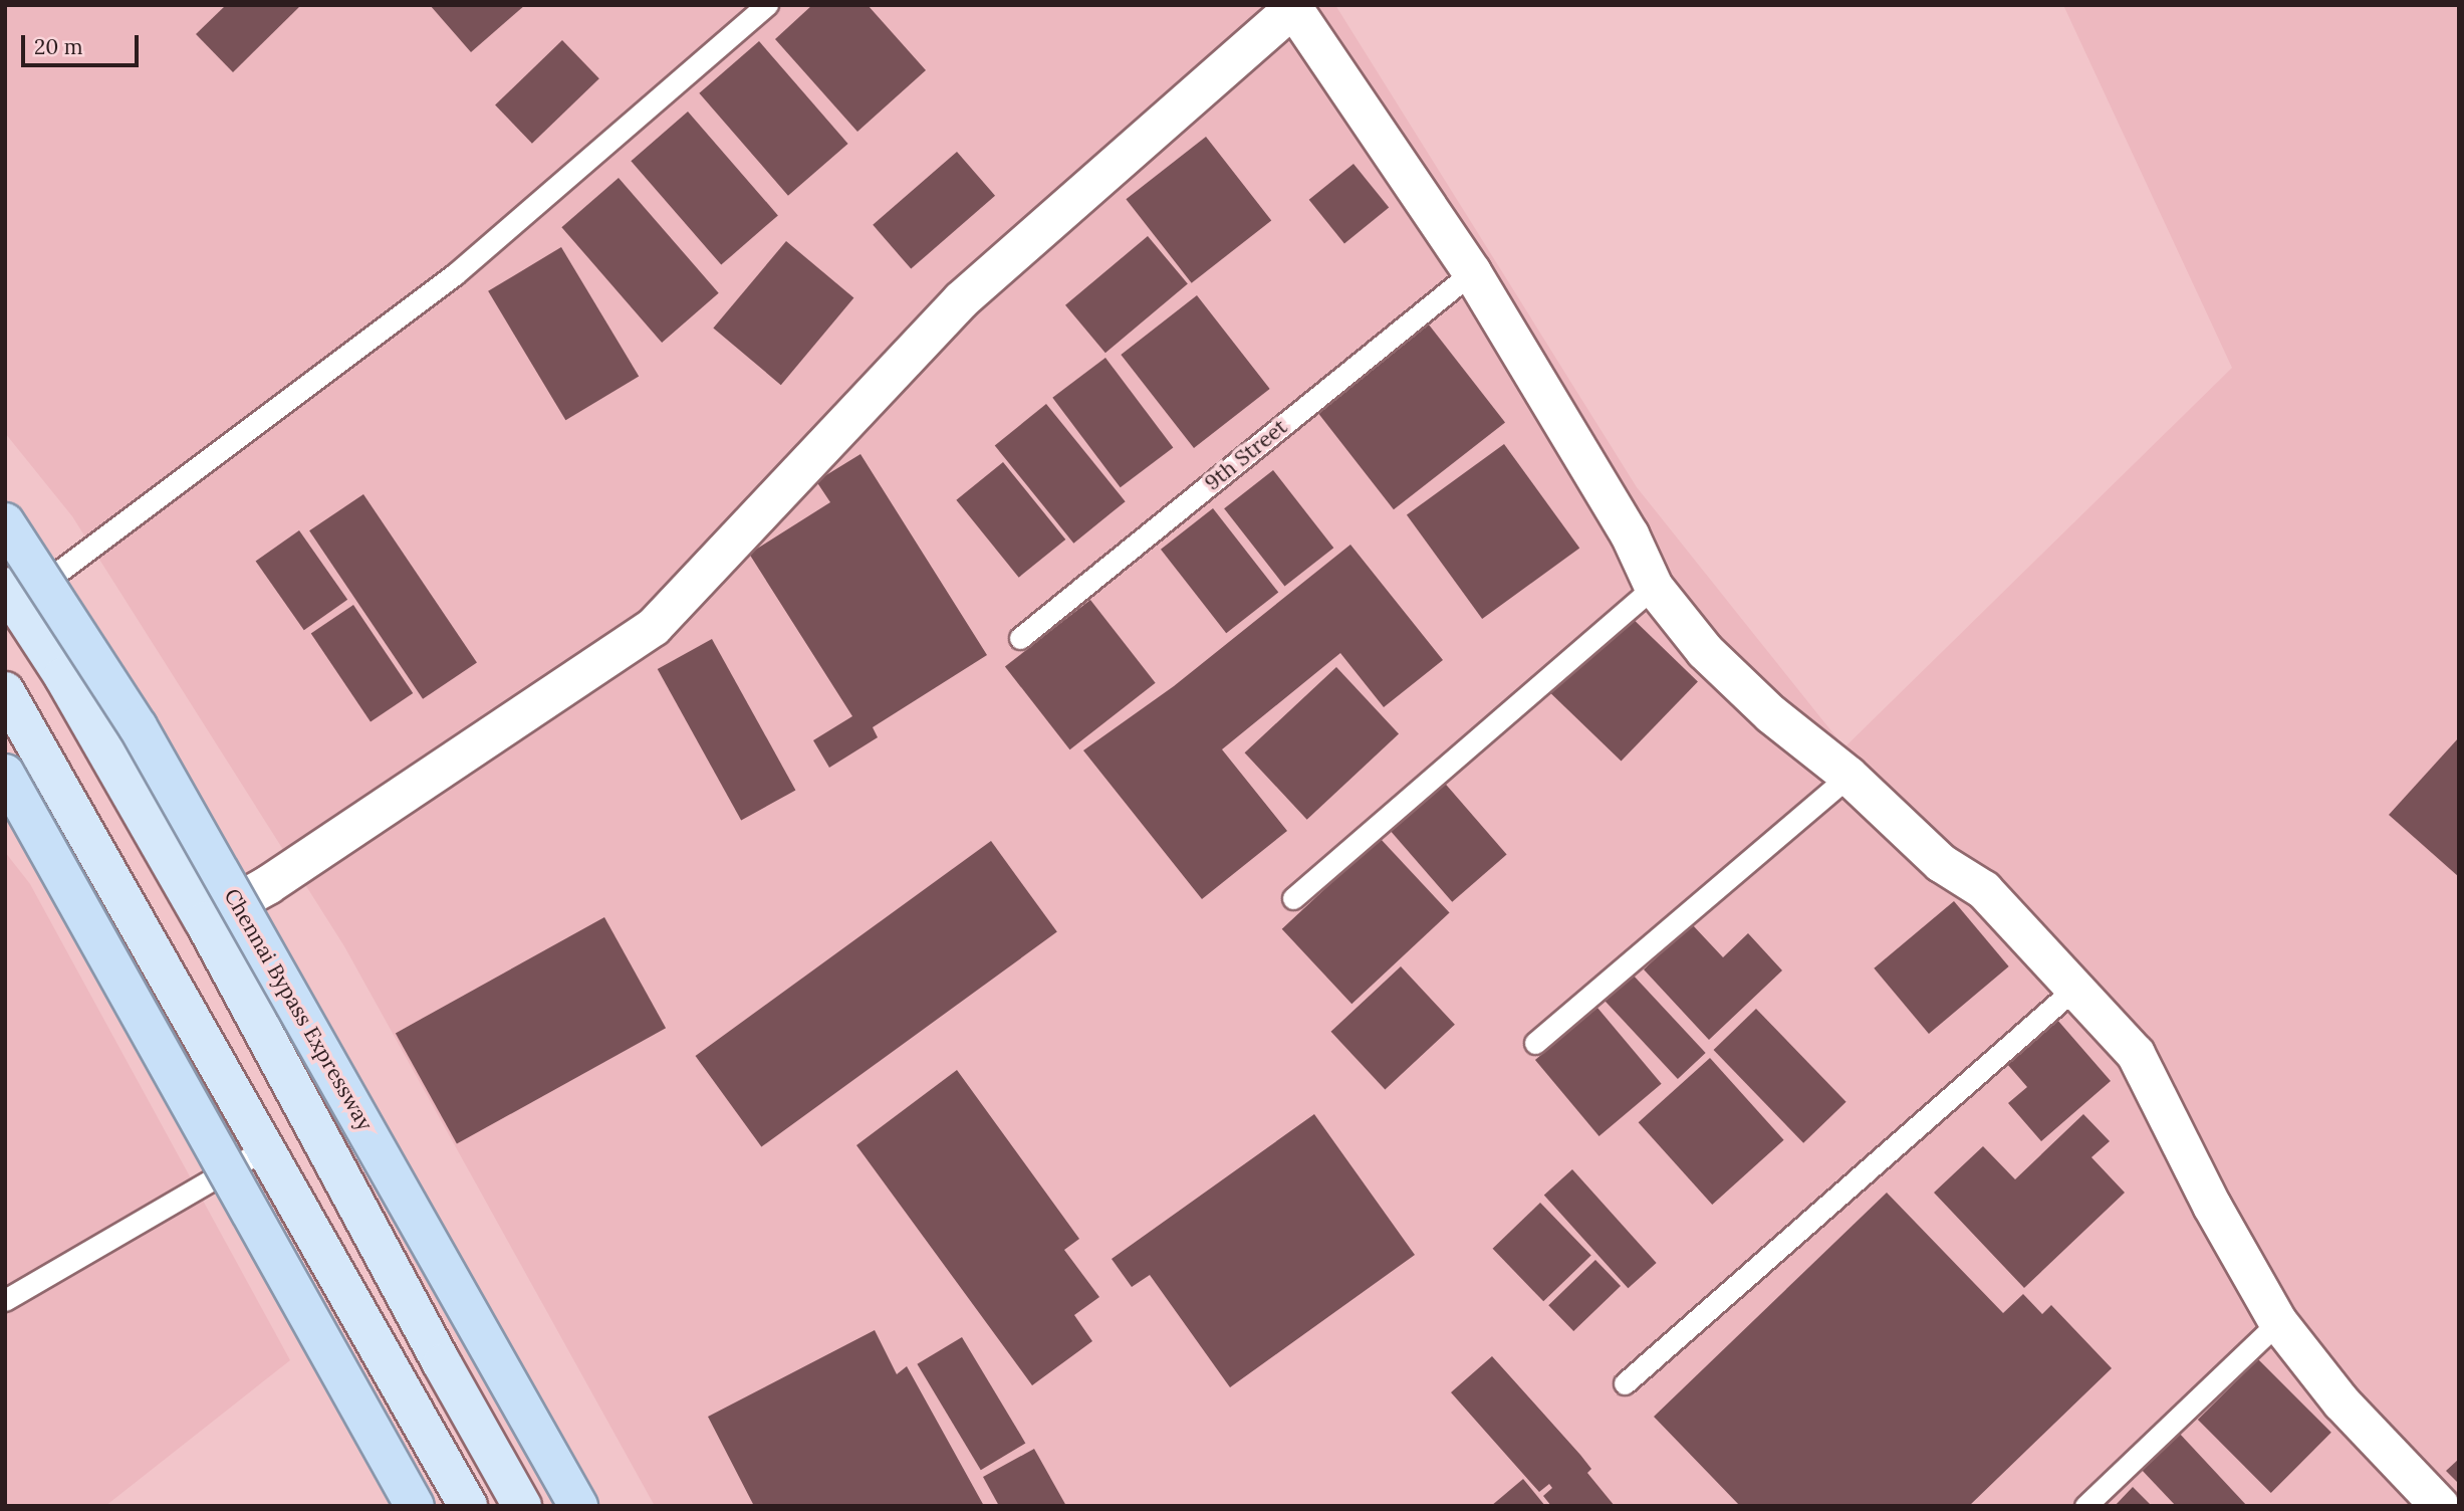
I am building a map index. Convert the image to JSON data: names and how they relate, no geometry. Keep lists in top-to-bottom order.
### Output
{
  "streets": {
    "highway": ["Chennai Bypass Expressway"],
    "lane": ["9th Street"]
  },
  "scale_bar": "20 m"
}
